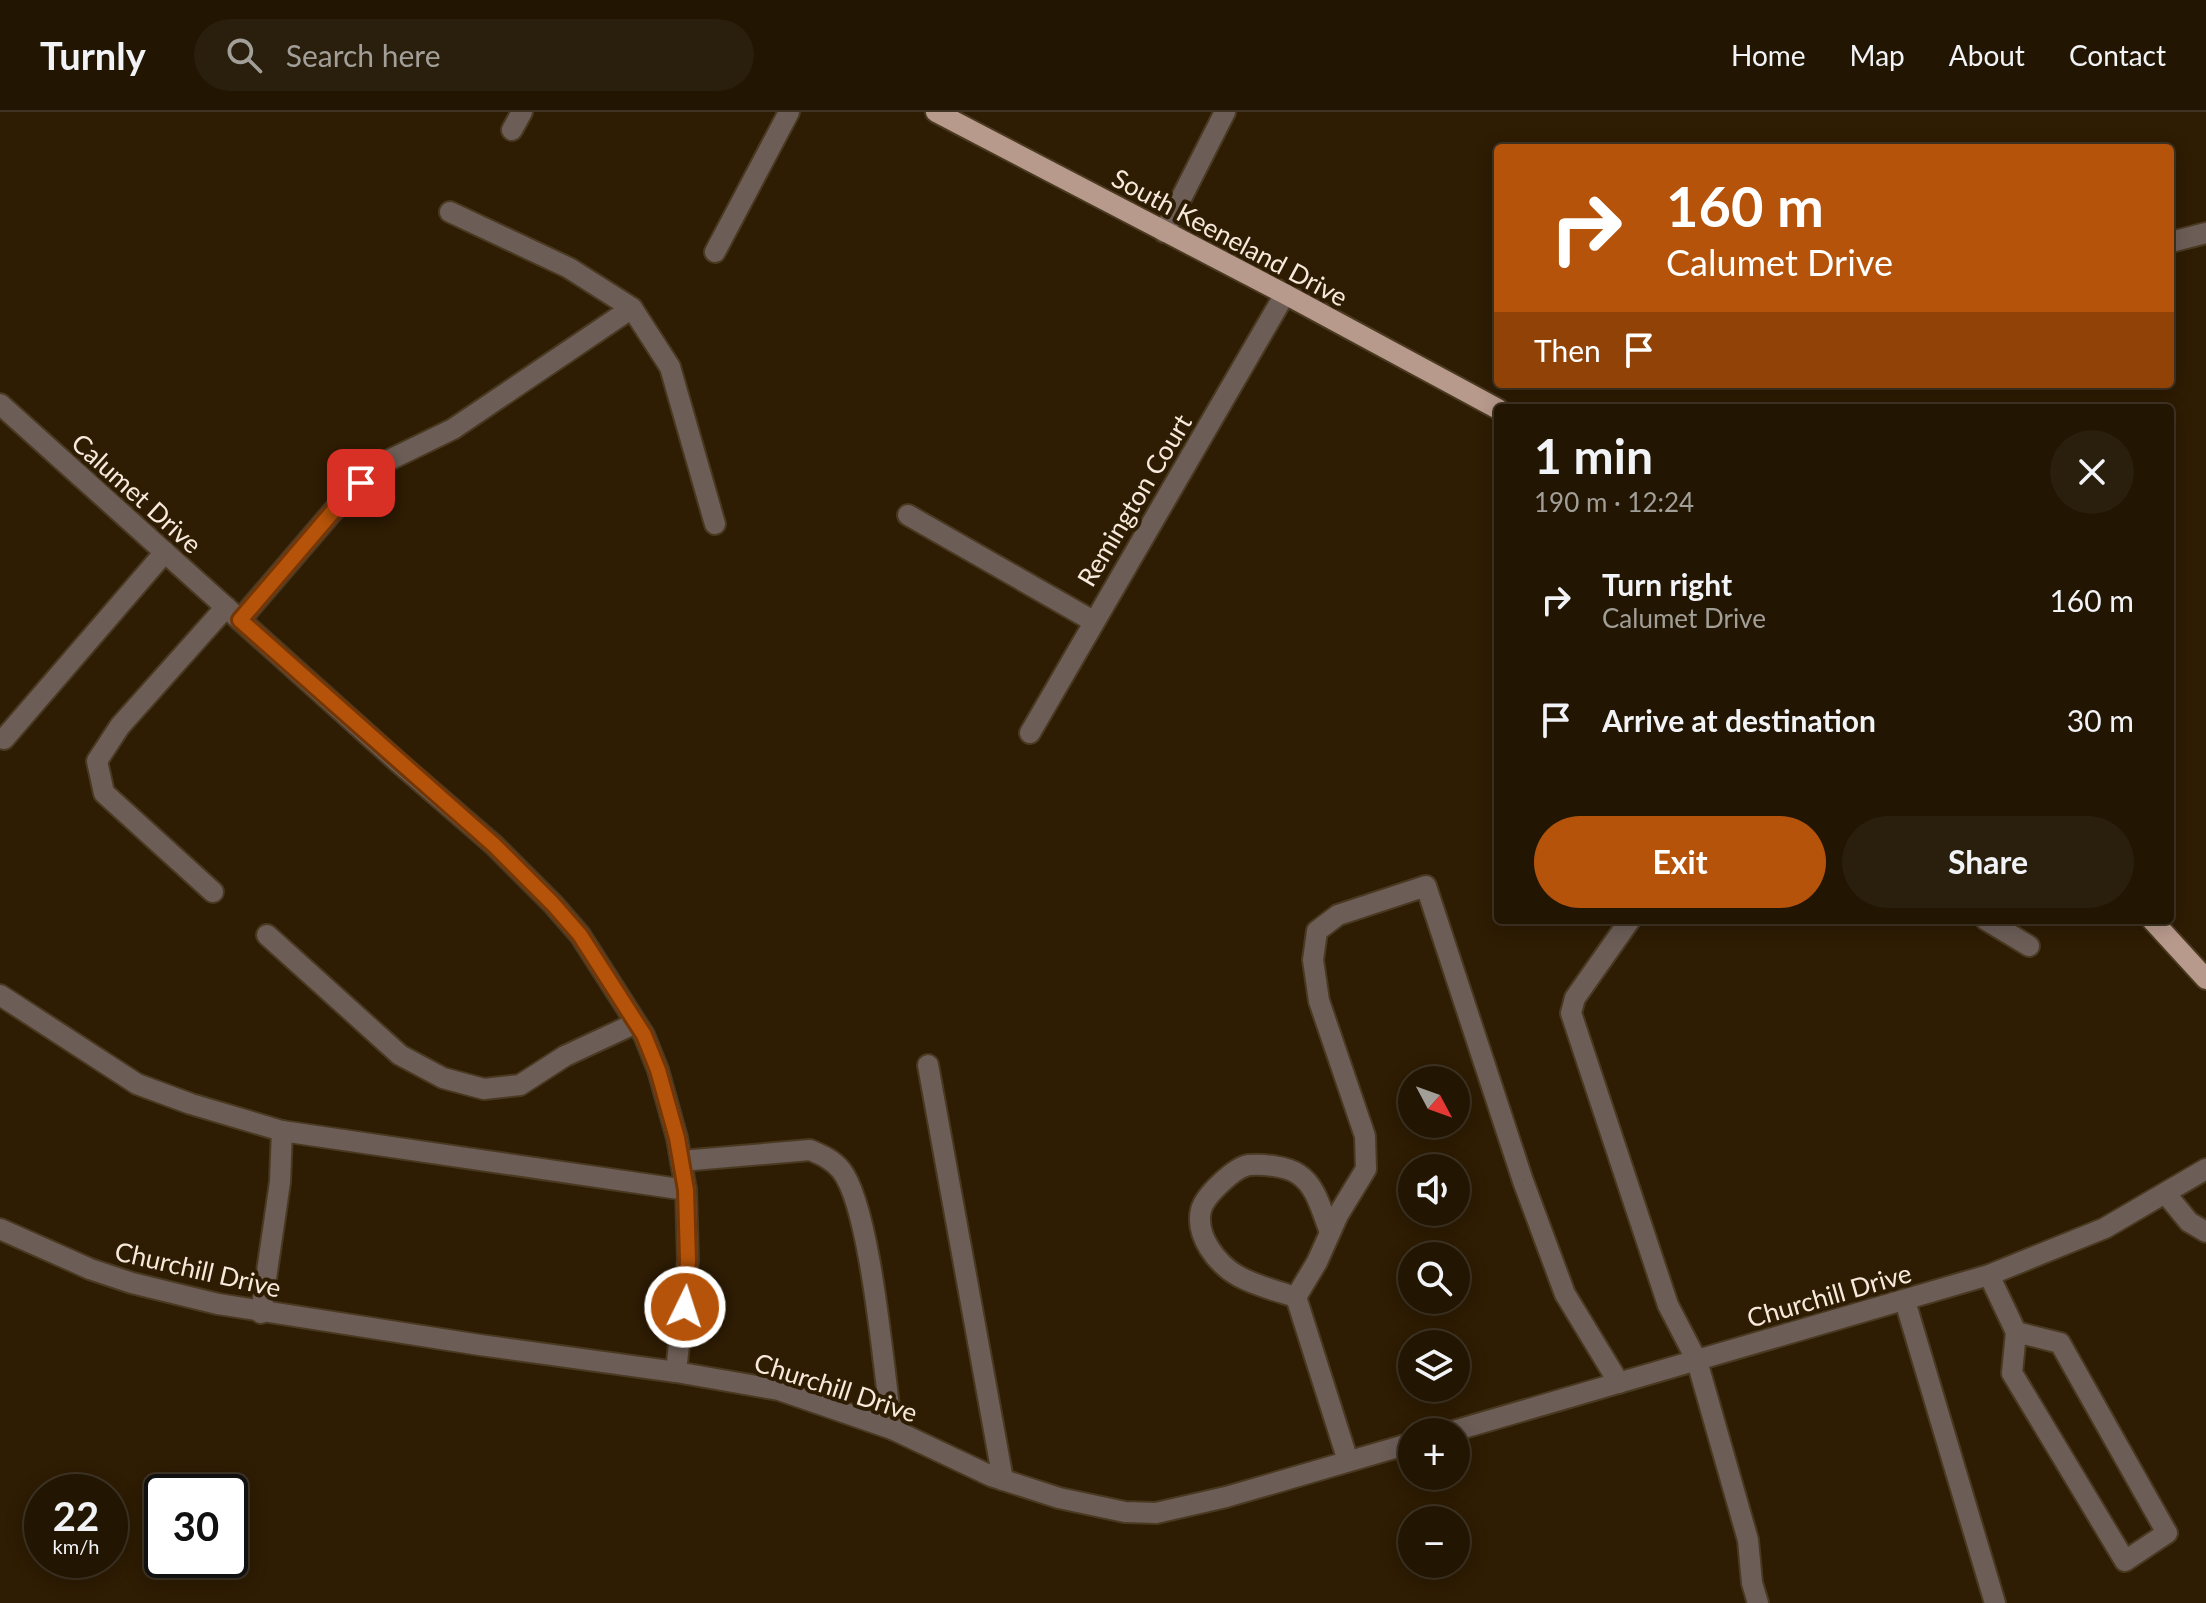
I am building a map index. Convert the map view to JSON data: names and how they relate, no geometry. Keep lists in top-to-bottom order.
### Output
{
  "streets": {
    "main road": ["South Keeneland Drive"],
    "street": ["Calumet Drive", "Remington Court", "Churchill Drive"]
  },
  "crossings": [
    ["South Keeneland Drive", "Remington Court"],
    ["Calumet Drive", "Churchill Drive"]
  ],
  "north": "bottom right",
  "page": {
    "header": "Turnly",
    "search": "Search here",
    "nav": [
      "Home",
      "Map",
      "About",
      "Contact"
    ],
    "turn": ["160 m", "Calumet Drive"],
    "then": "Then",
    "heading": ["1 min", "190 m · 12:24"],
    "list": [
      {
        "name": "Turn right",
        "note": "Calumet Drive",
        "value": "160 m"
      },
      {
        "name": "Arrive at destination",
        "value": "30 m"
      }
    ],
    "buttons": ["Exit", "Share"],
    "map_buttons": ["+", "−"],
    "speed": "22 km/h",
    "limit": "30"
  }
}
